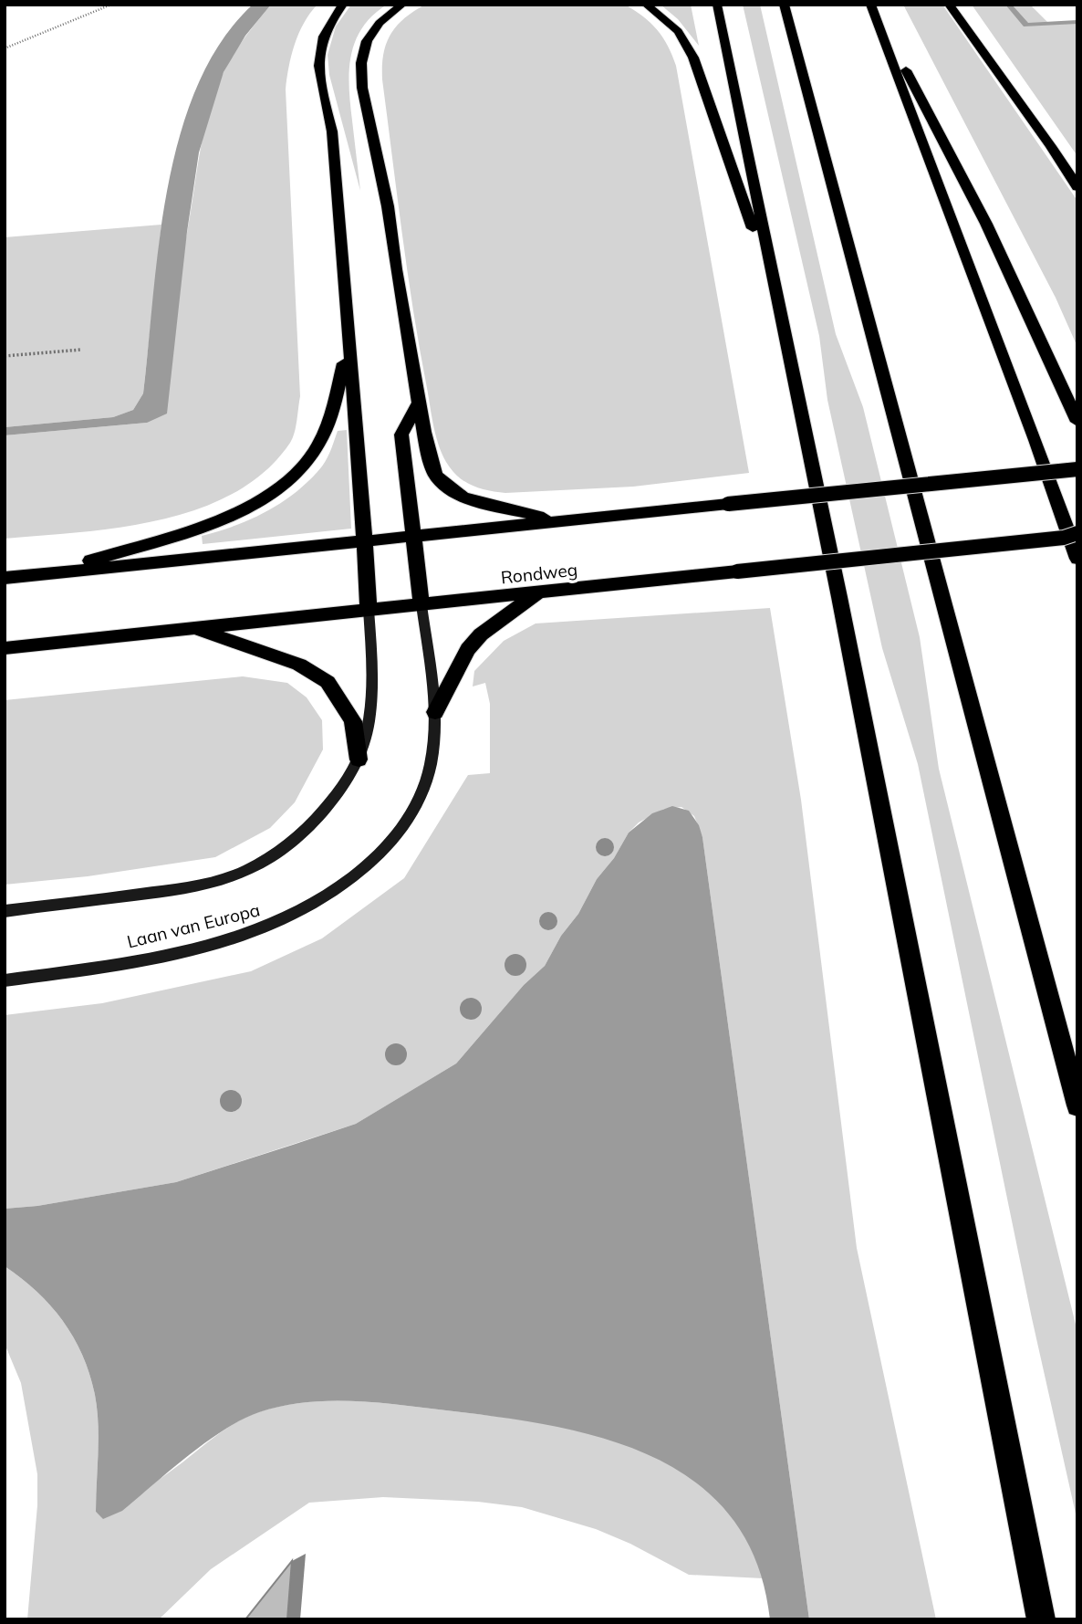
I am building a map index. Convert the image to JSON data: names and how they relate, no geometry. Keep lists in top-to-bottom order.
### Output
{
  "streets": {
    "highway": ["Rondweg", "Laan van Europa"]
  },
  "crossings": [
    ["Rondweg", "Laan van Europa"]
  ]
}
